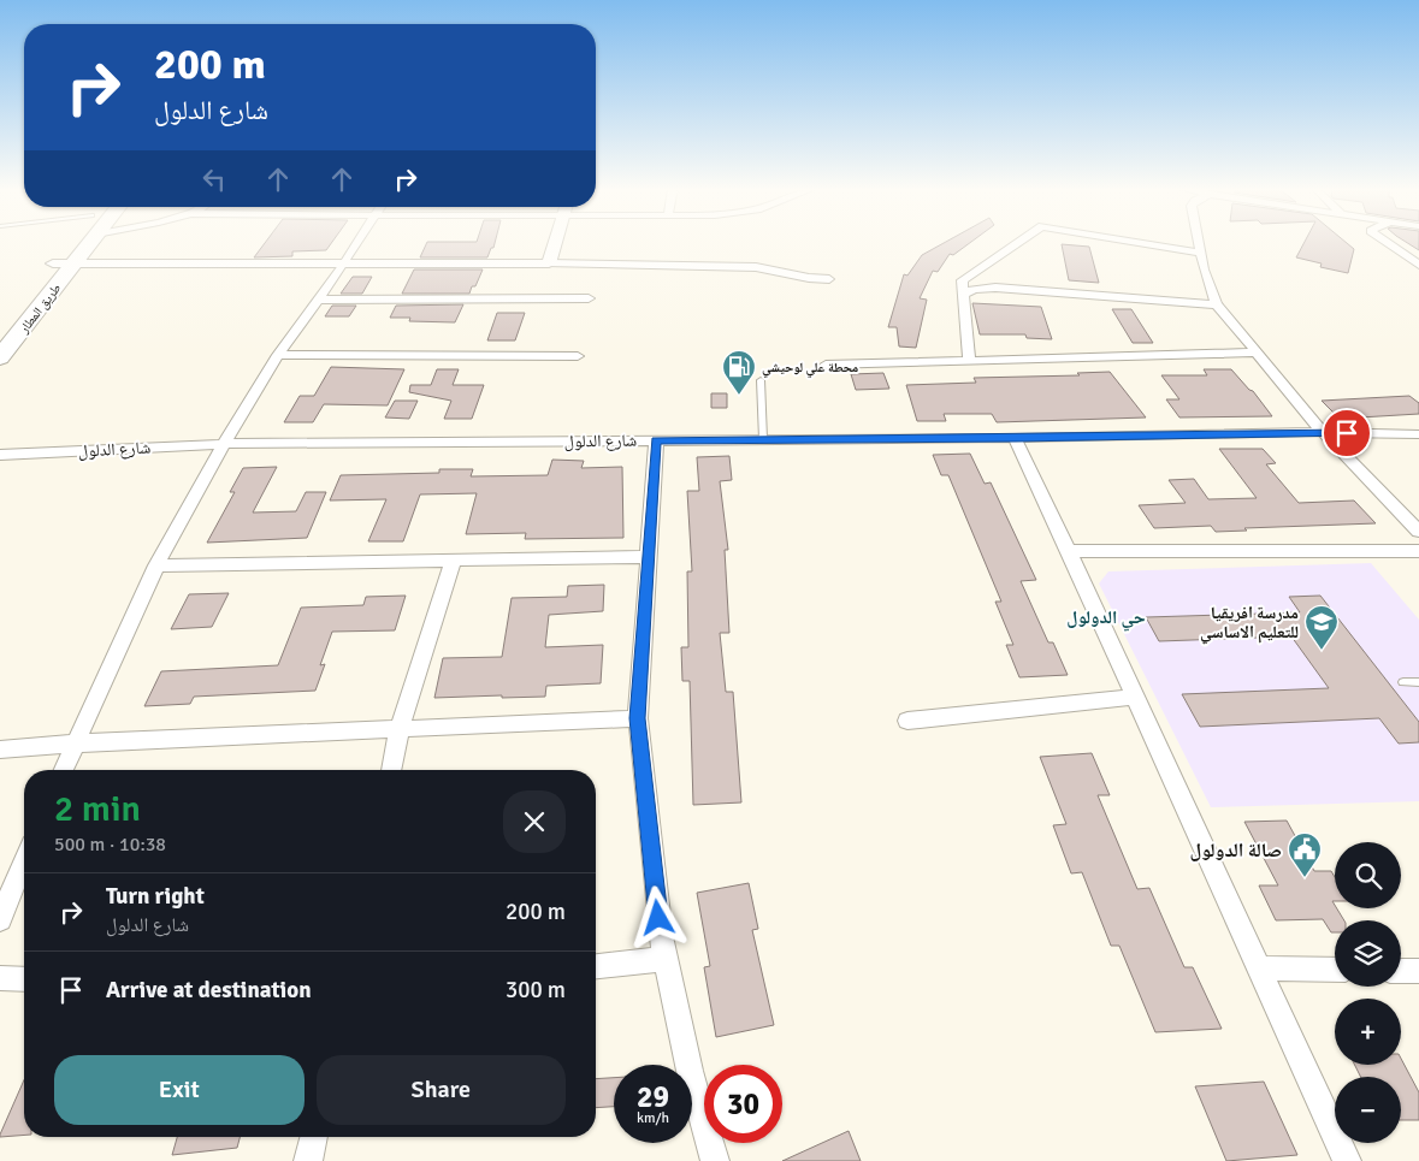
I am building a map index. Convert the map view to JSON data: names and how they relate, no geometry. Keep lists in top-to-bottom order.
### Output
{
  "streets": {
    "highway": ["طريق المطار"],
    "street": ["شارع الدلول"]
  },
  "districts": ["حي الدولول"],
  "places": {
    "fuel station": ["محطة علي لوحيشي"],
    "school or university": ["مدرسة افريقيا للتعليم الاساسي"],
    "public building": ["صالة الدولول"]
  },
  "page": {
    "turn": ["200 m", "شارع الدلول"],
    "heading": ["2 min", "500 m · 10:38"],
    "map_buttons": ["+", "−"],
    "list": [
      {
        "name": "Turn right",
        "note": "شارع الدلول",
        "value": "200 m"
      },
      {
        "name": "Arrive at destination",
        "value": "300 m"
      }
    ],
    "buttons": ["Exit", "Share"],
    "speed": "29 km/h",
    "limit": "30"
  }
}
